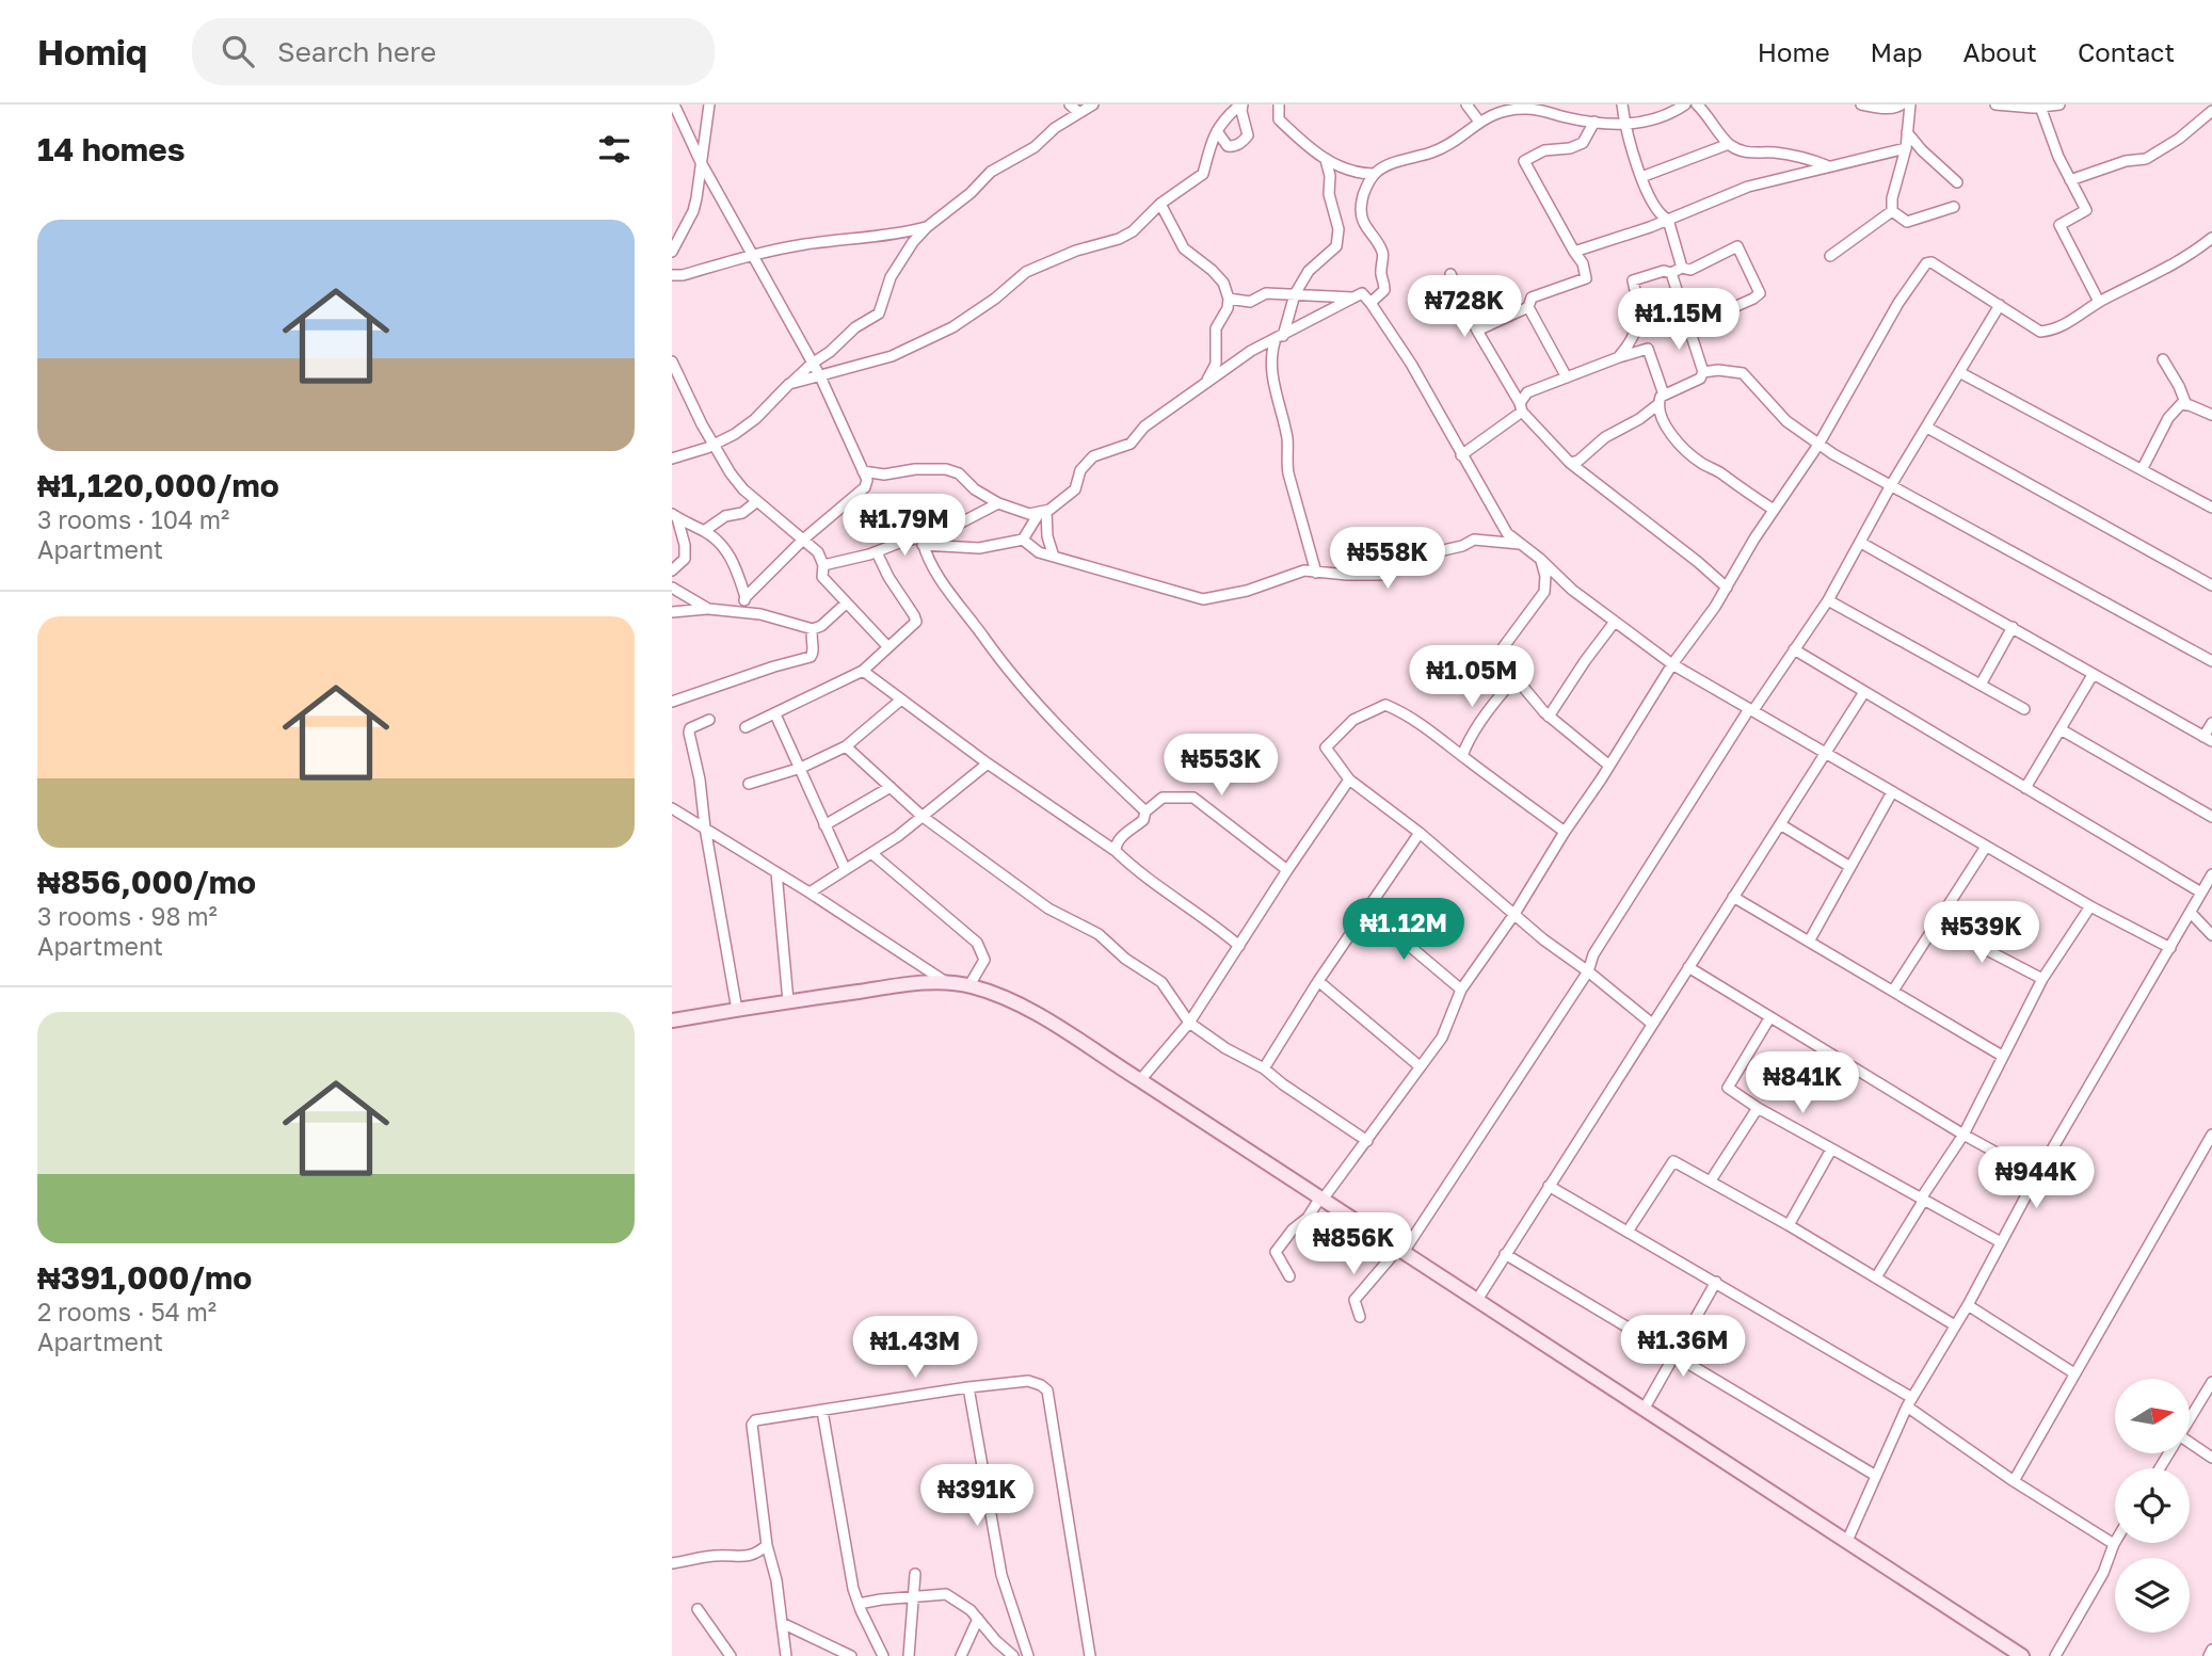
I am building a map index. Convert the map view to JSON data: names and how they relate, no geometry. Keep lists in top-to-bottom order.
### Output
{
  "north": "right",
  "page": {
    "header": "Homiq",
    "search": "Search here",
    "nav": [
      "Home",
      "Map",
      "About",
      "Contact"
    ],
    "heading": "14 homes",
    "list": [
      {
        "name": "₦1,120,000/mo",
        "note": "3 rooms · 104 m² · Apartment"
      },
      {
        "name": "₦856,000/mo",
        "note": "3 rooms · 98 m² · Apartment"
      },
      {
        "name": "₦391,000/mo",
        "note": "2 rooms · 54 m² · Apartment"
      }
    ],
    "price": [
      "₦728K",
      "₦1.15M",
      "₦1.79M",
      "₦558K",
      "₦1.05M",
      "₦553K",
      "₦1.12M",
      "₦539K",
      "₦841K",
      "₦944K",
      "₦856K",
      "₦1.36M",
      "₦1.43M",
      "₦391K"
    ]
  }
}
